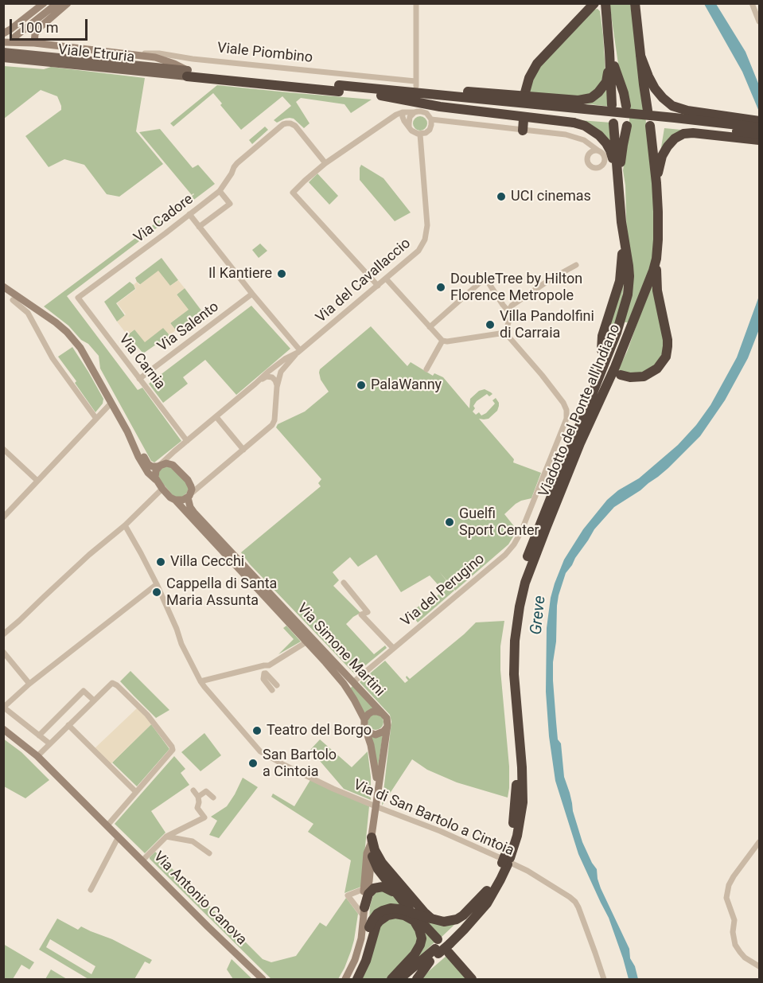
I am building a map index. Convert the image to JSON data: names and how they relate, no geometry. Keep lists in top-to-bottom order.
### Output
{
  "streets": {
    "highway": ["Viadotto del Ponte all'Indiano"],
    "main road": ["Viale Etruria"],
    "street": [
      "Viale Piombino",
      "Via Cadore",
      "Via del Cavallaccio",
      "Via Salento",
      "Via Carnia",
      "Via del Perugino",
      "Via Simone Martini",
      "Via di San Bartolo a Cintoia",
      "Via Antonio Canova"
    ]
  },
  "crossings": [
    ["Viale Piombino", "Viale Etruria"],
    ["Via Cadore", "Via Carnia"],
    ["Via del Cavallaccio", "Via Carnia"],
    ["Via del Cavallaccio", "Via Simone Martini"],
    ["Via Salento", "Via Carnia"],
    ["Viadotto del Ponte all'Indiano", "Via di San Bartolo a Cintoia"],
    ["Via del Perugino", "Via Simone Martini"],
    ["Via Simone Martini", "Via di San Bartolo a Cintoia"]
  ],
  "water": ["Greve"],
  "places": [
    "UCI cinemas",
    "Il Kantiere",
    "DoubleTree by Hilton Florence Metropole",
    "Villa Pandolfini di Carraia",
    "PalaWanny",
    "Guelfi Sport Center",
    "Villa Cecchi",
    "Cappella di Santa Maria Assunta",
    "Teatro del Borgo",
    "San Bartolo a Cintoia"
  ],
  "scale_bar": "100 m"
}
